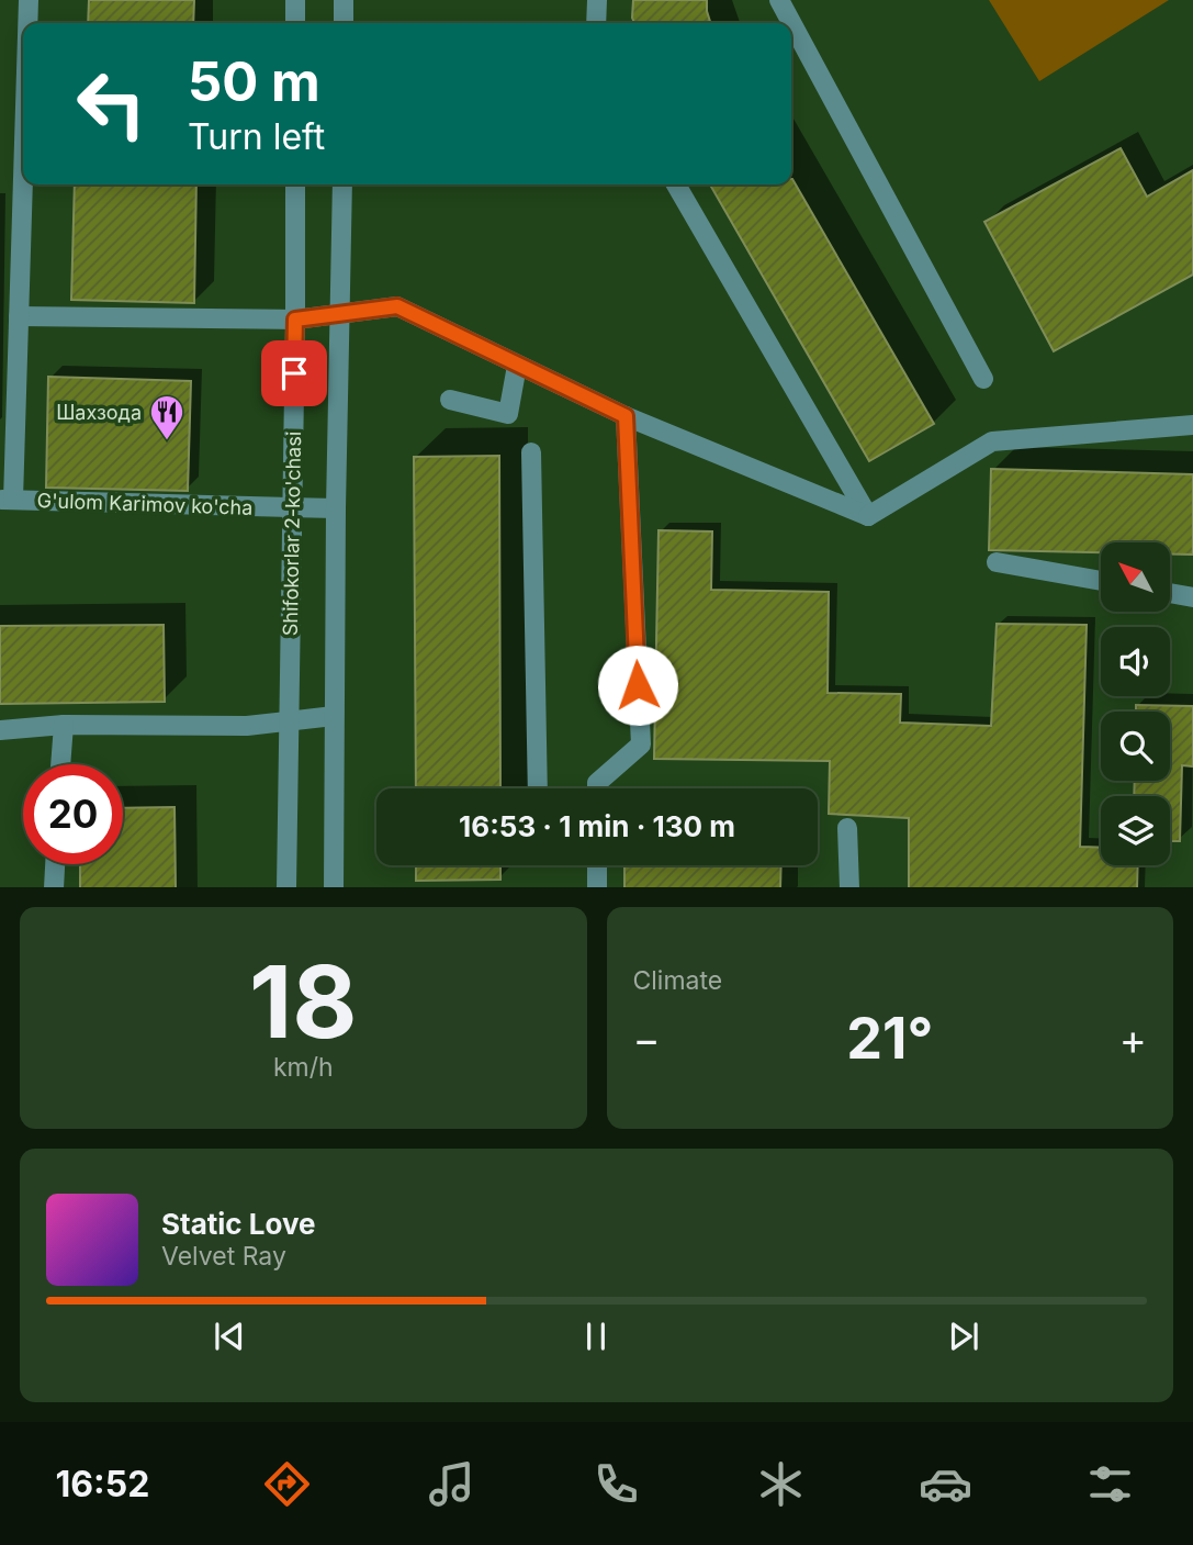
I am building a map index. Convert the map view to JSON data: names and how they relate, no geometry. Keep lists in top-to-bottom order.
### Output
{
  "streets": {
    "street": ["G'ulom Karimov ko'cha", "Shifokorlar 2-ko'chasi"]
  },
  "crossings": [
    ["G'ulom Karimov ko'cha", "Shifokorlar 2-ko'chasi"]
  ],
  "places": {
    "restaurant": ["Шахзода"]
  },
  "north": "top left",
  "page": {
    "turn": ["50 m", "Turn left"],
    "limit": "20",
    "trip": "16:53 · 1 min · 130 m",
    "tile": [
      ["18", "km/h"],
      "Climate"
    ],
    "heat": ["−", "21°", "+"],
    "song": ["Static Love", "Velvet Ray"],
    "tabs": "16:52"
  }
}
